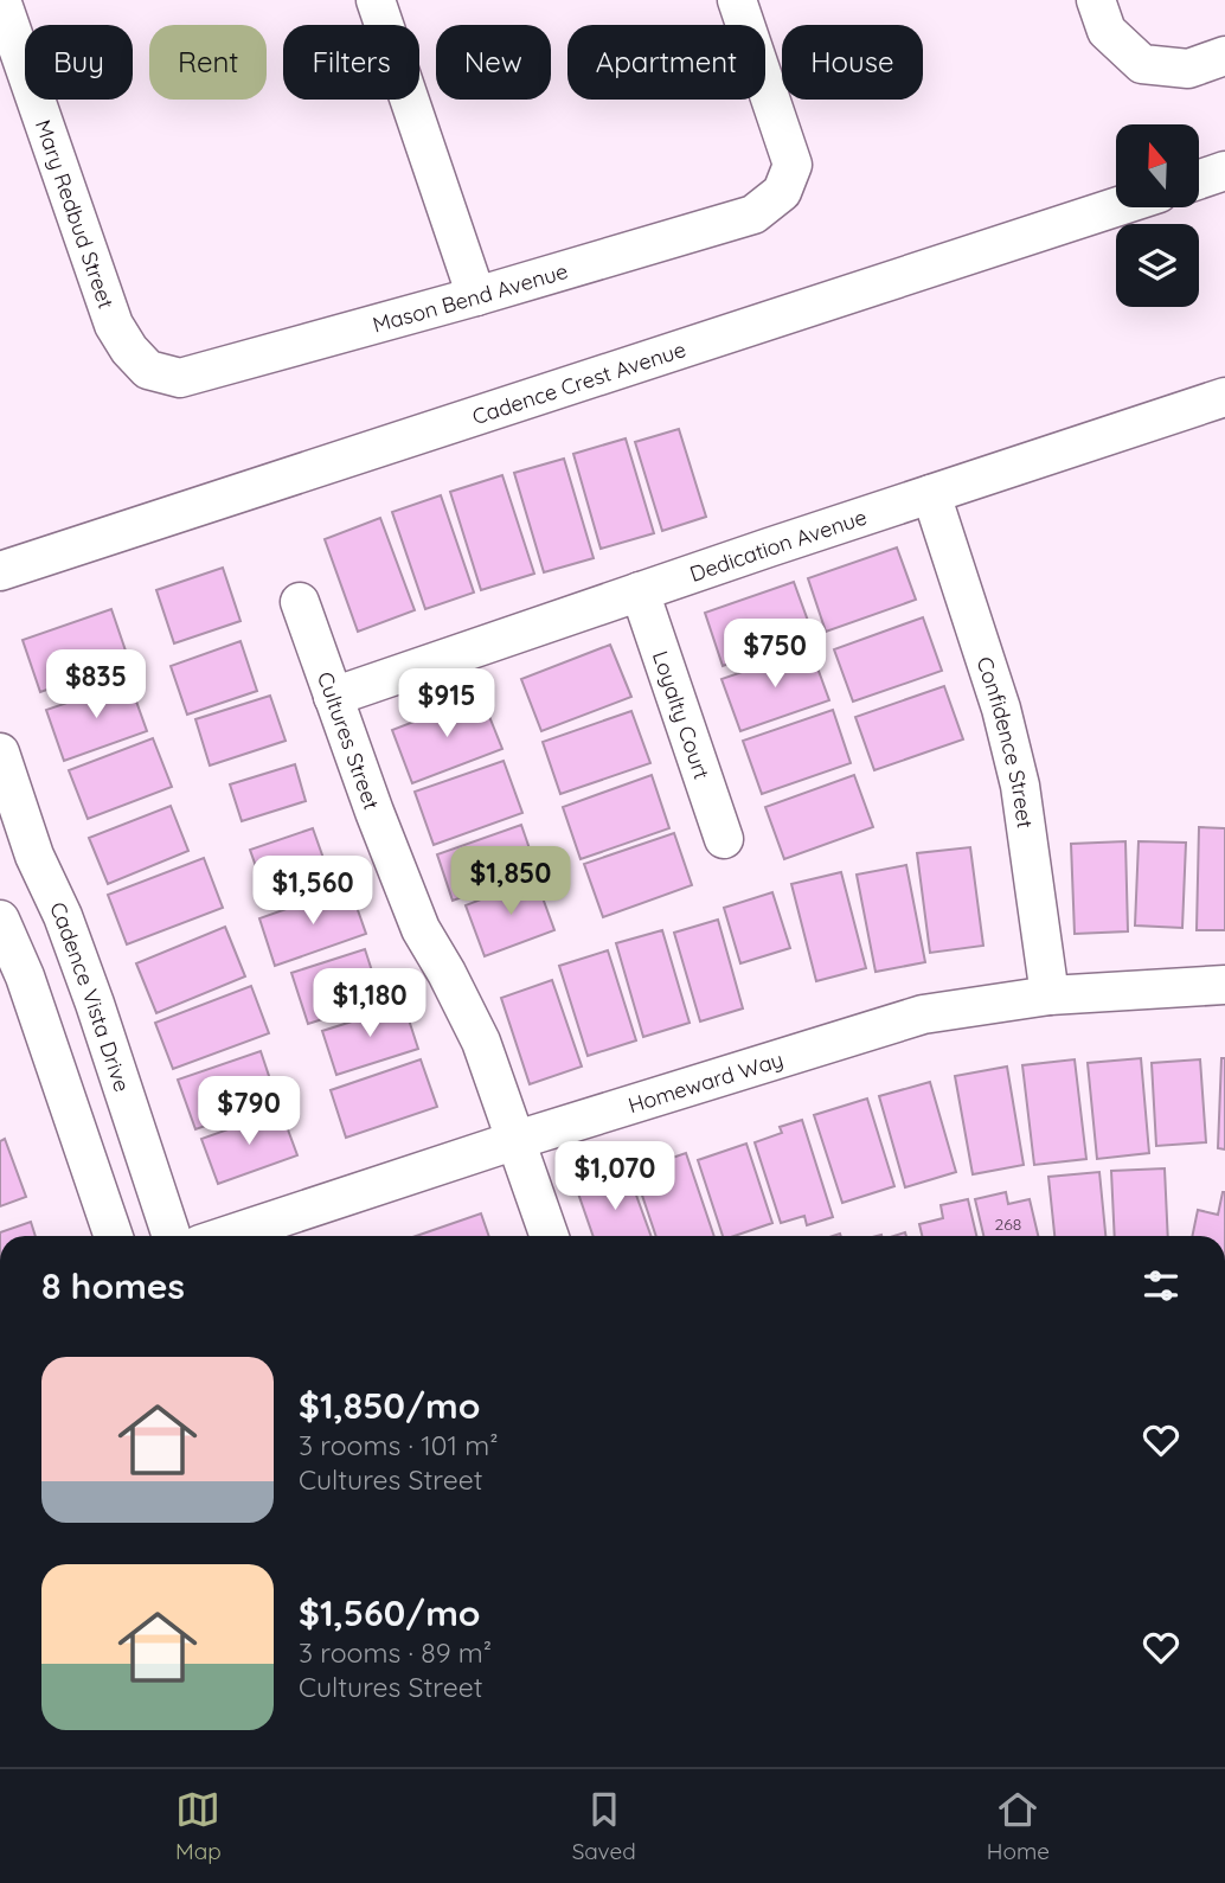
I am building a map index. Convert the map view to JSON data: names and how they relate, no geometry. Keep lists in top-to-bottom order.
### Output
{
  "streets": {
    "street": [
      "Mary Redbud Street",
      "Mason Bend Avenue",
      "Cadence Crest Avenue",
      "Dedication Avenue",
      "Loyalty Court",
      "Cultures Street",
      "Confidence Street",
      "Cadence Vista Drive",
      "Homeward Way"
    ]
  },
  "crossings": [
    ["Mary Redbud Street", "Mason Bend Avenue"],
    ["Dedication Avenue", "Loyalty Court"],
    ["Dedication Avenue", "Cultures Street"],
    ["Dedication Avenue", "Confidence Street"],
    ["Cultures Street", "Homeward Way"],
    ["Confidence Street", "Homeward Way"]
  ],
  "house_numbers": ["268"],
  "north": "top",
  "page": {
    "chip": [
      "Buy",
      "Rent",
      "Filters",
      "New",
      "Apartment",
      "House"
    ],
    "price": [
      "$750",
      "$835",
      "$915",
      "$1,850",
      "$1,560",
      "$1,180",
      "$790",
      "$1,070"
    ],
    "heading": "8 homes",
    "list": [
      {
        "name": "$1,850/mo",
        "note": "3 rooms · 101 m² · Cultures Street"
      },
      {
        "name": "$1,560/mo",
        "note": "3 rooms · 89 m² · Cultures Street"
      }
    ],
    "tabs": ["Map", "Saved", "Home"]
  }
}
